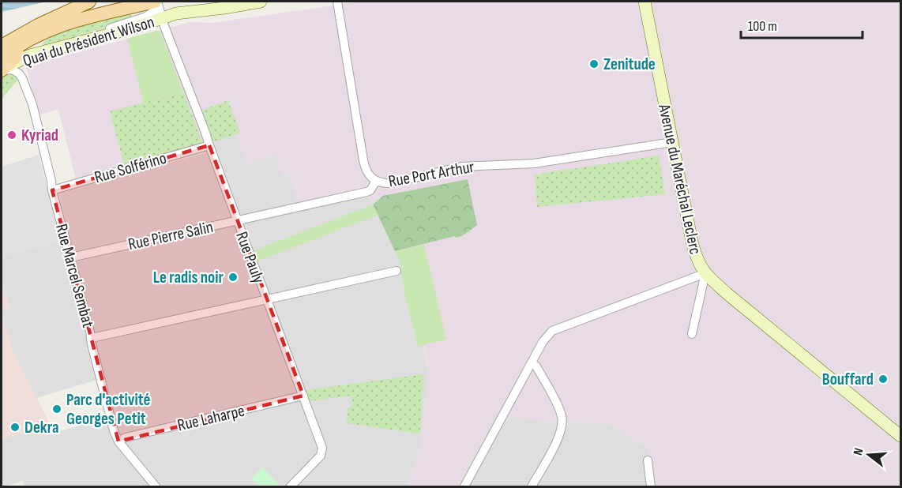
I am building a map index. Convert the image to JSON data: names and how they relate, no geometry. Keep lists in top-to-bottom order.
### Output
{
  "streets": {
    "street": [
      "Quai du Président Wilson",
      "Rue Solférino",
      "Rue Port Arthur",
      "Avenue du Maréchal Leclerc",
      "Rue Pierre Salin",
      "Rue Pauly",
      "Rue Marcel Sembat",
      "Rue Laharpe"
    ]
  },
  "crossings": [
    ["Quai du Président Wilson", "Rue Pauly"],
    ["Quai du Président Wilson", "Rue Marcel Sembat"],
    ["Rue Solférino", "Rue Pauly"],
    ["Rue Solférino", "Rue Marcel Sembat"],
    ["Rue Port Arthur", "Avenue du Maréchal Leclerc"],
    ["Rue Port Arthur", "Rue Pierre Salin"],
    ["Rue Pierre Salin", "Rue Pauly"],
    ["Rue Pierre Salin", "Rue Marcel Sembat"],
    ["Rue Pauly", "Rue Laharpe"],
    ["Rue Marcel Sembat", "Rue Laharpe"]
  ],
  "places": [
    "Zenitude",
    "Kyriad",
    "Le radis noir",
    "Bouffard",
    "Parc d'activité Georges Petit",
    "Dekra"
  ],
  "scale_bar": "100 m",
  "north": "left"
}
